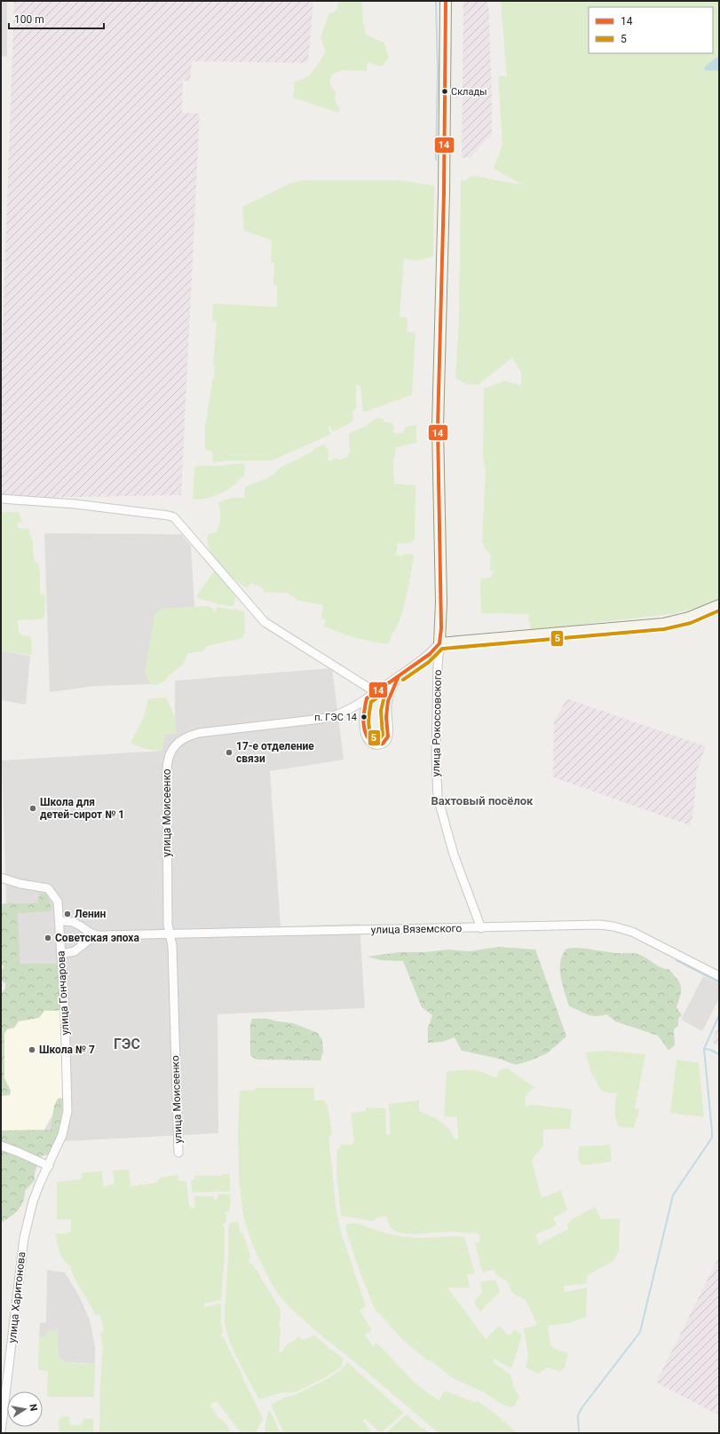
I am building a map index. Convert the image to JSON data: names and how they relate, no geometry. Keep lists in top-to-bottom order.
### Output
{
  "streets": {
    "street": [
      "улица Рокоссовского",
      "улица Моисеенко",
      "улица Вяземского",
      "улица Гончарова",
      "улица Харитонова"
    ]
  },
  "crossings": [
    ["улица Рокоссовского", "улица Моисеенко"],
    ["улица Рокоссовского", "улица Вяземского"],
    ["улица Моисеенко", "улица Вяземского"],
    ["улица Гончарова", "улица Харитонова"]
  ],
  "districts": ["Вахтовый посёлок", "ГЭС"],
  "places": [
    "Склады",
    "п. ГЭС 14",
    "17-е отделение связи",
    "Школа для детей-сирот № 1",
    "Ленин",
    "Советская эпоха",
    "Школа № 7"
  ],
  "lines": ["transit line 14", "transit line 5"],
  "legend": ["14", "5"],
  "scale_bar": "100 m",
  "north": "right"
}
